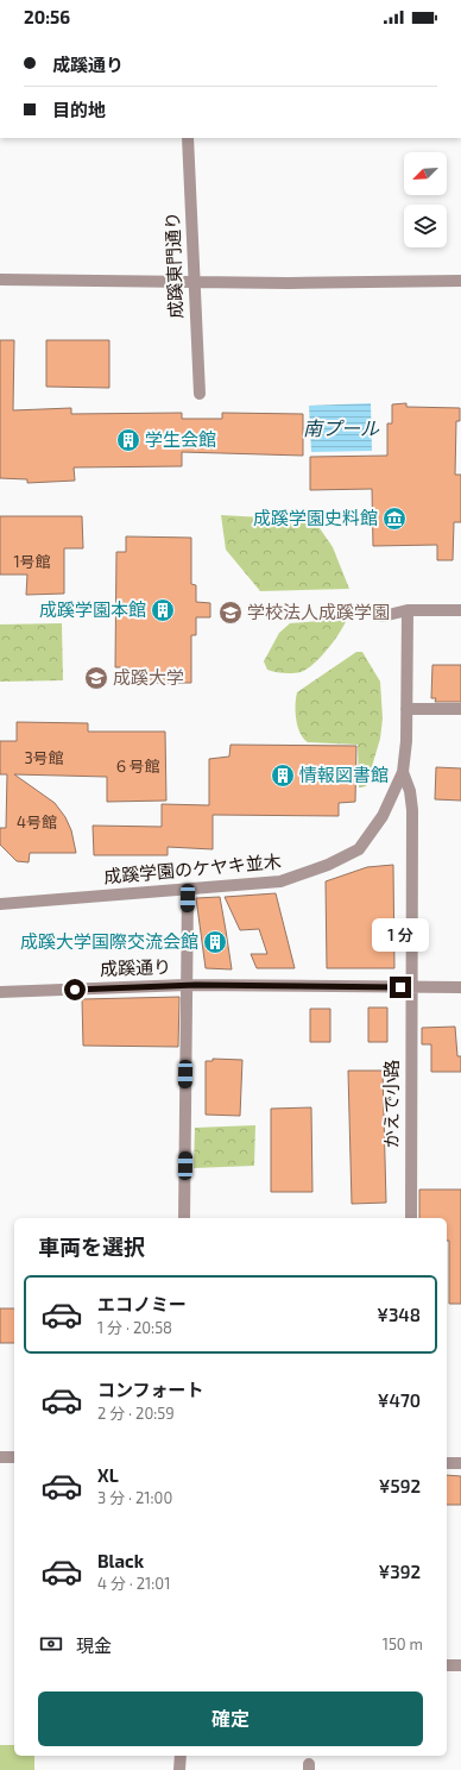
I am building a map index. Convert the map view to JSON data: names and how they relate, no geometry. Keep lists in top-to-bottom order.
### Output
{
  "streets": {
    "street": [
      "成蹊東門通り",
      "成蹊学園のケヤキ並木",
      "成蹊通り",
      "かえで小路"
    ]
  },
  "crossings": [
    ["成蹊学園のケヤキ並木", "かえで小路"],
    ["成蹊通り", "かえで小路"]
  ],
  "water": ["南プール"],
  "places": {
    "building": [
      "学生会館",
      "成蹊学園本館",
      "情報図書館",
      "成蹊大学国際交流会館"
    ],
    "museum": ["成蹊学園史料館"],
    "school or university": ["学校法人成蹊学園", "成蹊大学"]
  },
  "house_numbers": [
    "1号館",
    "3号館",
    "６号館",
    "4号館"
  ],
  "north": "bottom left",
  "page": {
    "status": "20:56",
    "banner": ["成蹊通り", "目的地"],
    "bubble": "1 分",
    "heading": "車両を選択",
    "list": [
      {
        "name": "エコノミー",
        "note": "1 分 · 20:58",
        "value": "¥348"
      },
      {
        "name": "コンフォート",
        "note": "2 分 · 20:59",
        "value": "¥470"
      },
      {
        "name": "XL",
        "note": "3 分 · 21:00",
        "value": "¥592"
      },
      {
        "name": "Black",
        "note": "4 分 · 21:01",
        "value": "¥392"
      }
    ],
    "pay": ["現金", "150 m"],
    "buttons": "確定"
  }
}
